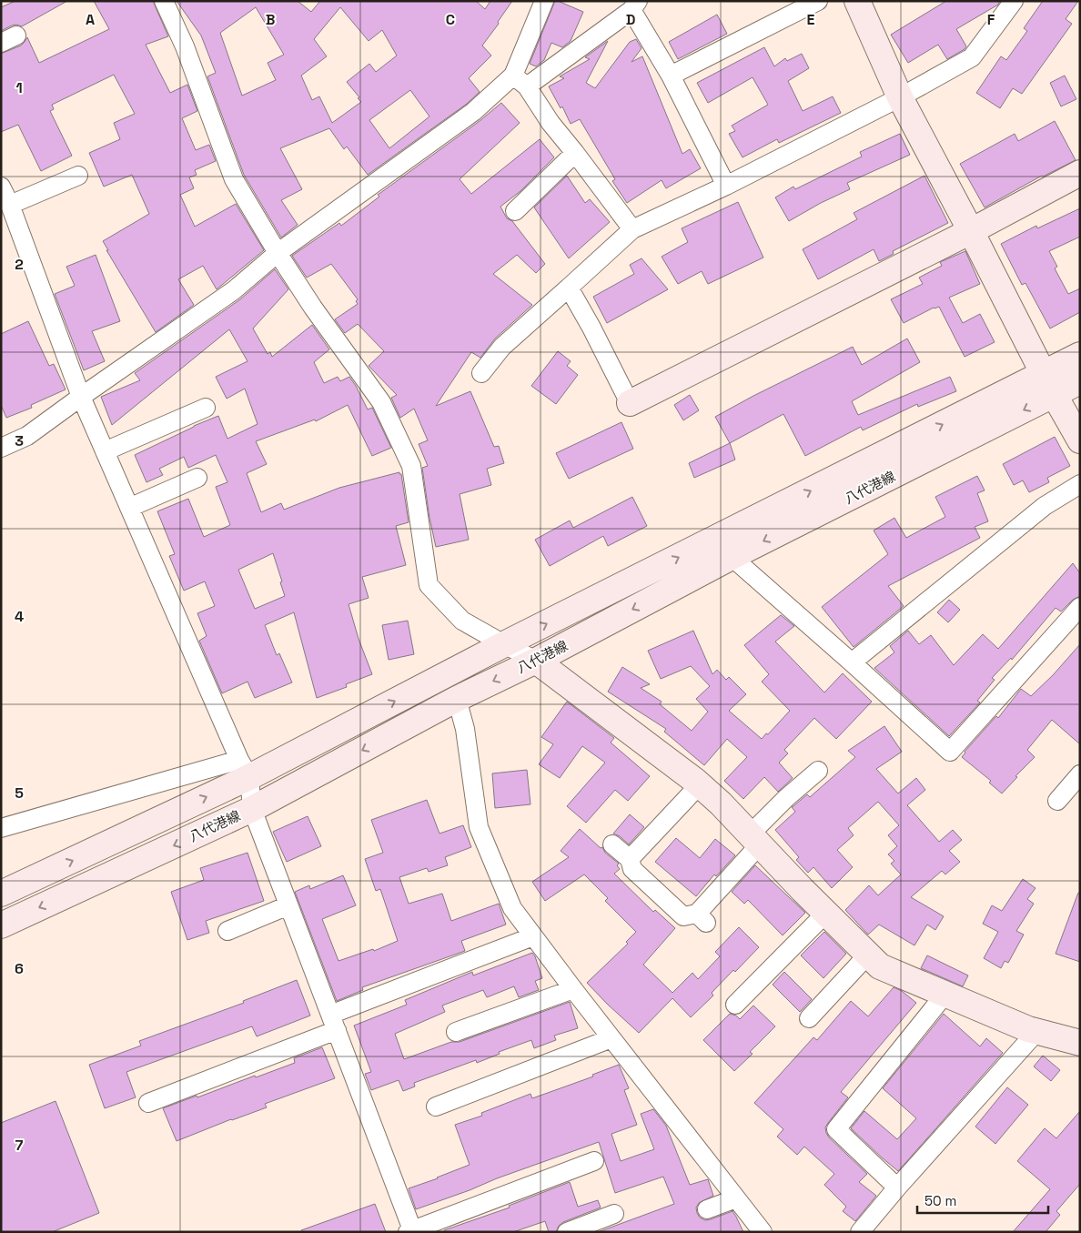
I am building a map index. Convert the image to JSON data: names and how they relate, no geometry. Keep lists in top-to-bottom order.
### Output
{
  "streets": {
    "main road": ["八代港線"]
  },
  "scale_bar": "50 m",
  "grid": {
    "columns": [
      "A",
      "B",
      "C",
      "D",
      "E",
      "F"
    ],
    "rows": [
      "1",
      "2",
      "3",
      "4",
      "5",
      "6",
      "7"
    ]
  }
}
